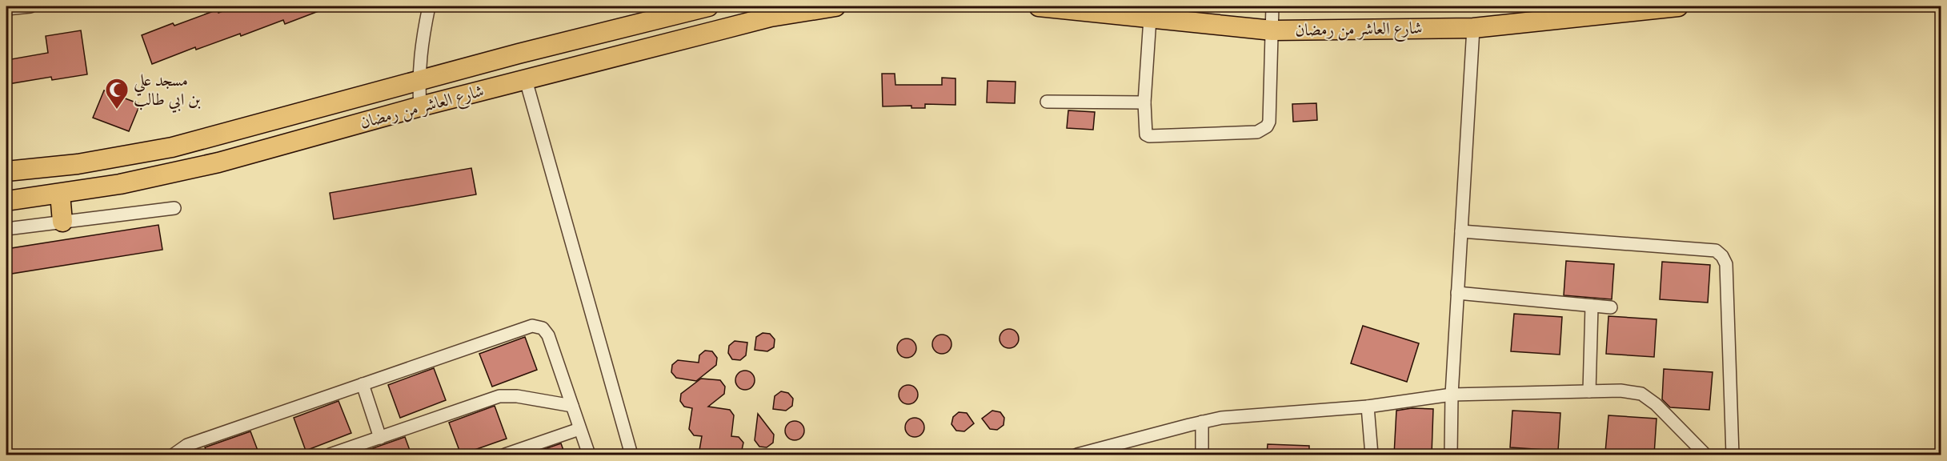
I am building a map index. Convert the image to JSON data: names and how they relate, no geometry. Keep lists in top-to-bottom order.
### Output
{
  "streets": {
    "main road": ["شارع العاشر من رمضان"]
  },
  "places": {
    "mosque": ["مسجد علي بن ابي طالب"]
  }
}
